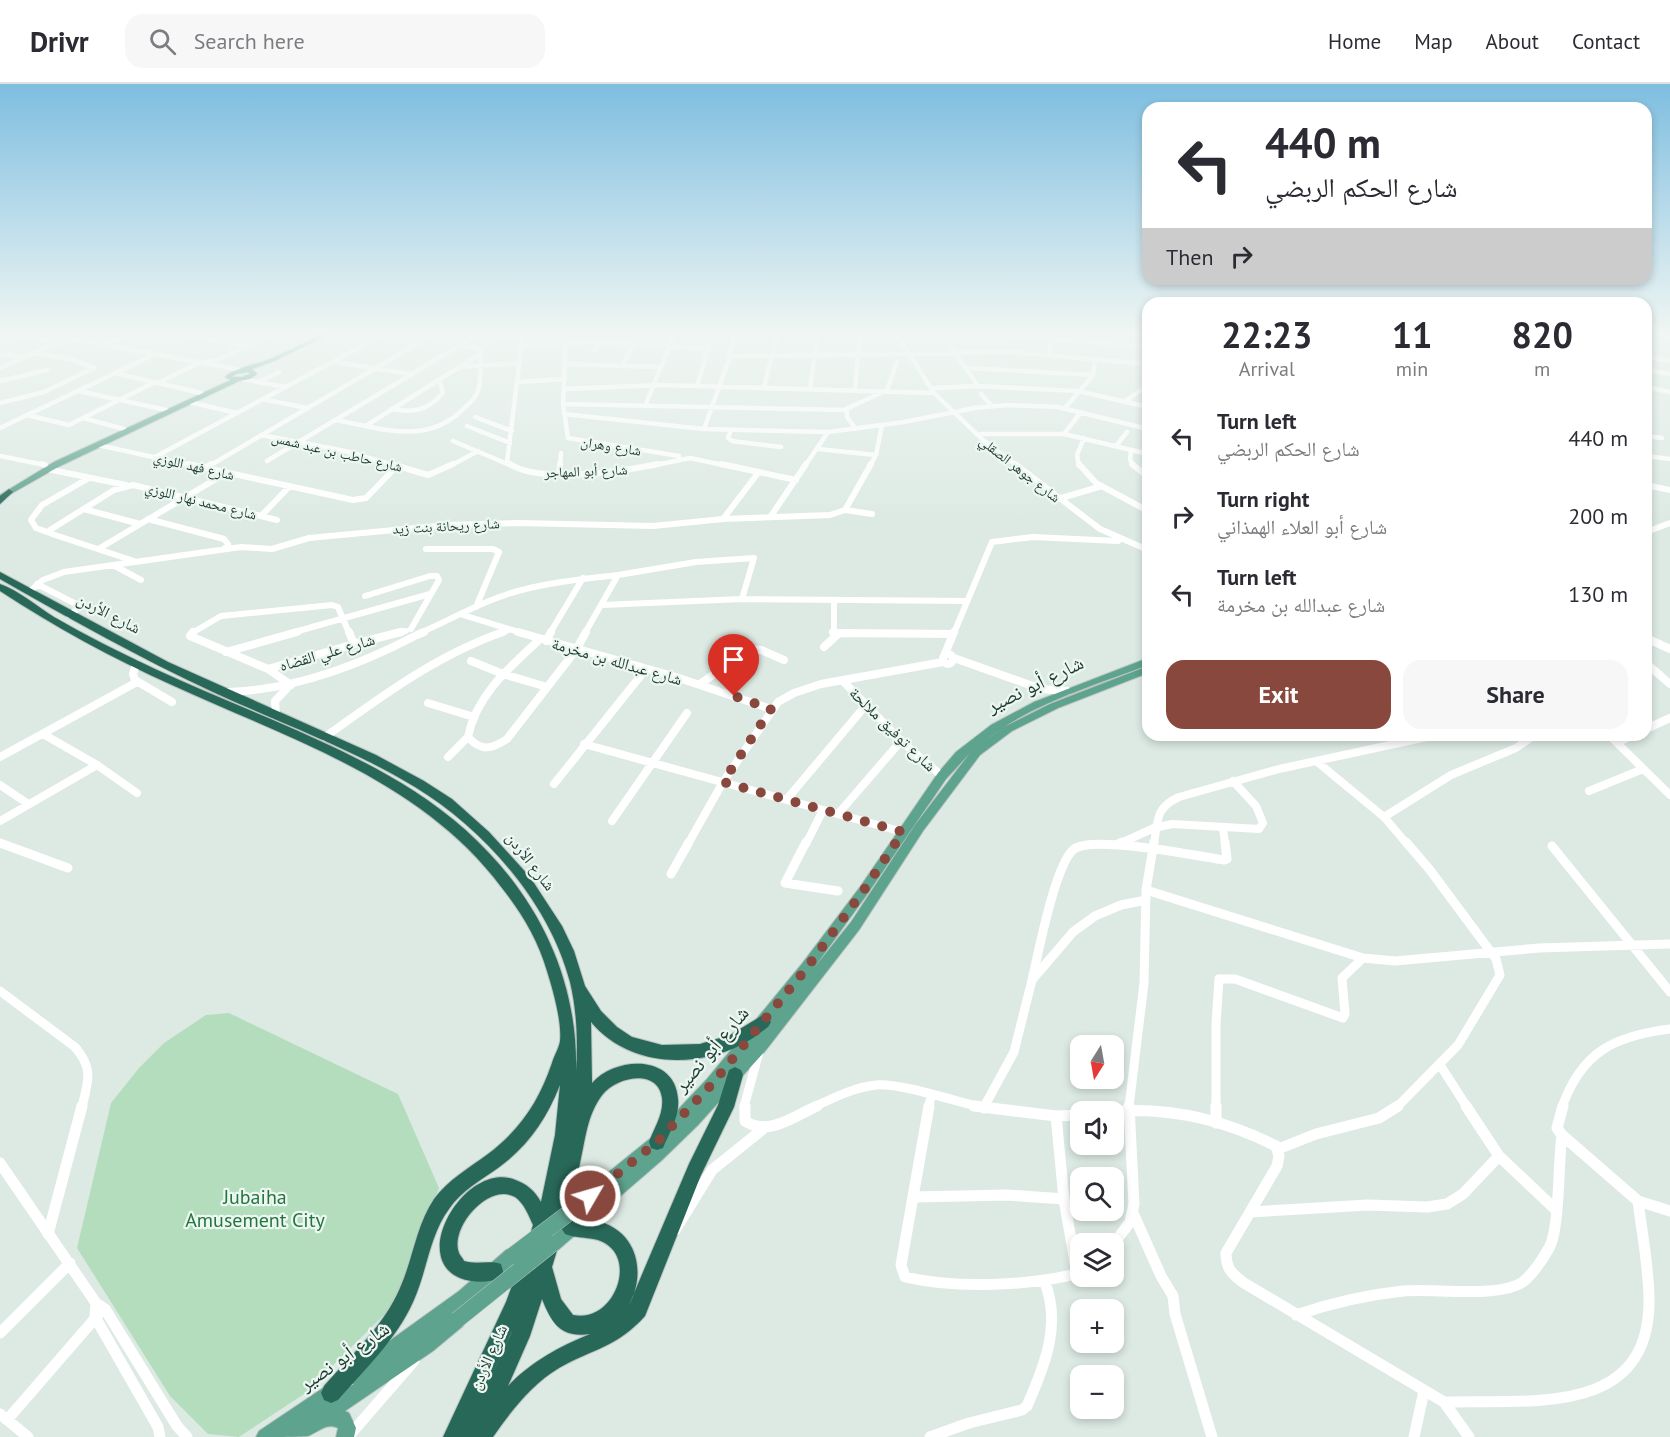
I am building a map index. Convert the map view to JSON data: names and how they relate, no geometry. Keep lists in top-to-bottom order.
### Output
{
  "streets": {
    "highway": ["شارع الأردن"],
    "main road": ["شارع أبو نصير"],
    "street": [
      "شارع وهران",
      "شارع حاطب بن عبد شمس",
      "شارع فهد اللوزي",
      "شارع جوهر الصقلي",
      "شارع أبو المهاجر",
      "شارع محمد نهار اللوزي",
      "شارع ريحانة بنت زيد",
      "شارع علي القضاه",
      "شارع عبدالله بن مخرمة",
      "شارع توفيق ملالحة"
    ]
  },
  "crossings": [
    ["شارع وهران", "شارع أبو المهاجر"],
    ["شارع حاطب بن عبد شمس", "شارع فهد اللوزي"],
    ["شارع حاطب بن عبد شمس", "شارع أبو المهاجر"],
    ["شارع ريحانة بنت زيد", "شارع الأردن"],
    ["شارع أبو نصير", "شارع توفيق ملالحة"]
  ],
  "parks": ["Jubaiha Amusement City"],
  "north": "bottom",
  "page": {
    "header": "Drivr",
    "search": "Search here",
    "nav": [
      "Home",
      "Map",
      "About",
      "Contact"
    ],
    "turn": ["440 m", "شارع الحكم الربضي"],
    "then": "Then",
    "eta": [
      "22:23",
      "Arrival",
      "11",
      "min",
      "820",
      "m"
    ],
    "list": [
      {
        "name": "Turn left",
        "note": "شارع الحكم الربضي",
        "value": "440 m"
      },
      {
        "name": "Turn right",
        "note": "شارع أبو العلاء الهمذاني",
        "value": "200 m"
      },
      {
        "name": "Turn left",
        "note": "شارع عبدالله بن مخرمة",
        "value": "130 m"
      }
    ],
    "buttons": ["Exit", "Share"],
    "map_buttons": ["+", "−"]
  }
}
